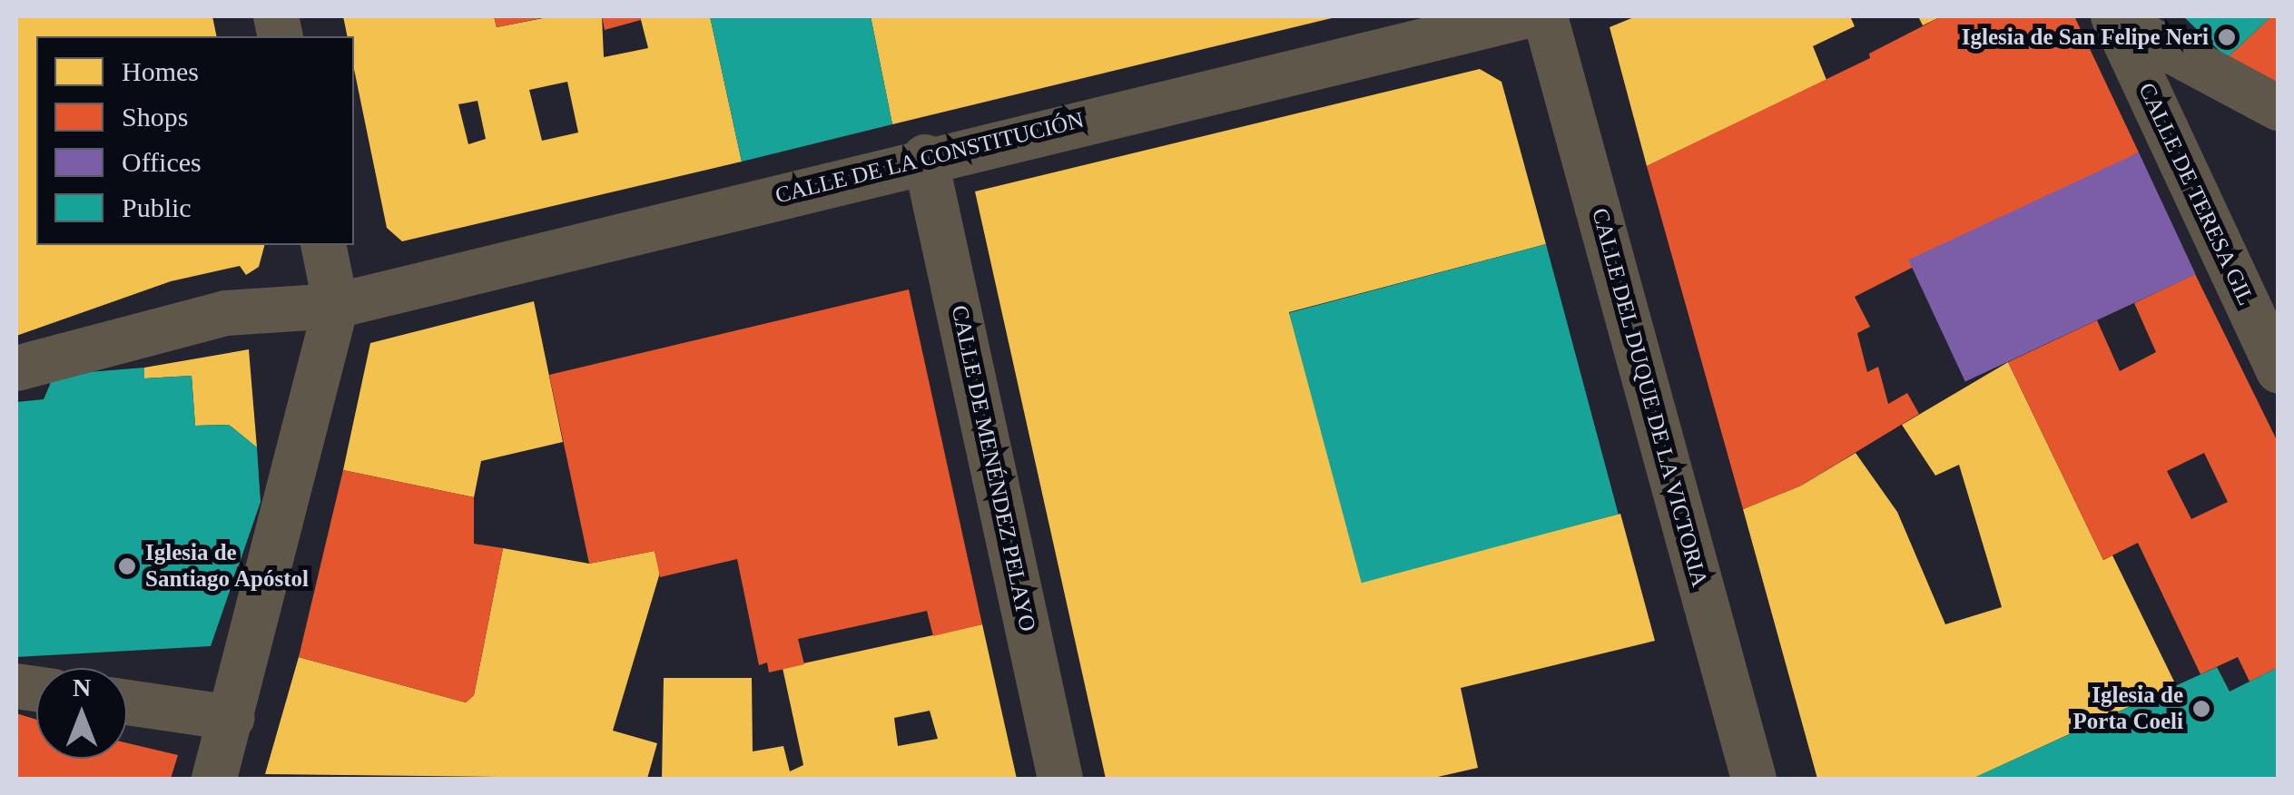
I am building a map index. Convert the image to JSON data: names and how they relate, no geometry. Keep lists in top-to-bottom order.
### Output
{
  "streets": {
    "street": [
      "CALLE DE LA CONSTITUCIÓN",
      "CALLE DE TERESA GIL",
      "CALLE DEL DUQUE DE LA VICTORIA",
      "CALLE DE MENÉNDEZ PELAYO"
    ]
  },
  "crossings": [
    ["CALLE DE LA CONSTITUCIÓN", "CALLE DE MENÉNDEZ PELAYO"]
  ],
  "places": ["Iglesia de San Felipe Neri", "Iglesia de Santiago Apóstol", "Iglesia de Porta Coeli"],
  "legend": [
    "Homes",
    "Shops",
    "Offices",
    "Public"
  ],
  "north": "top"
}
